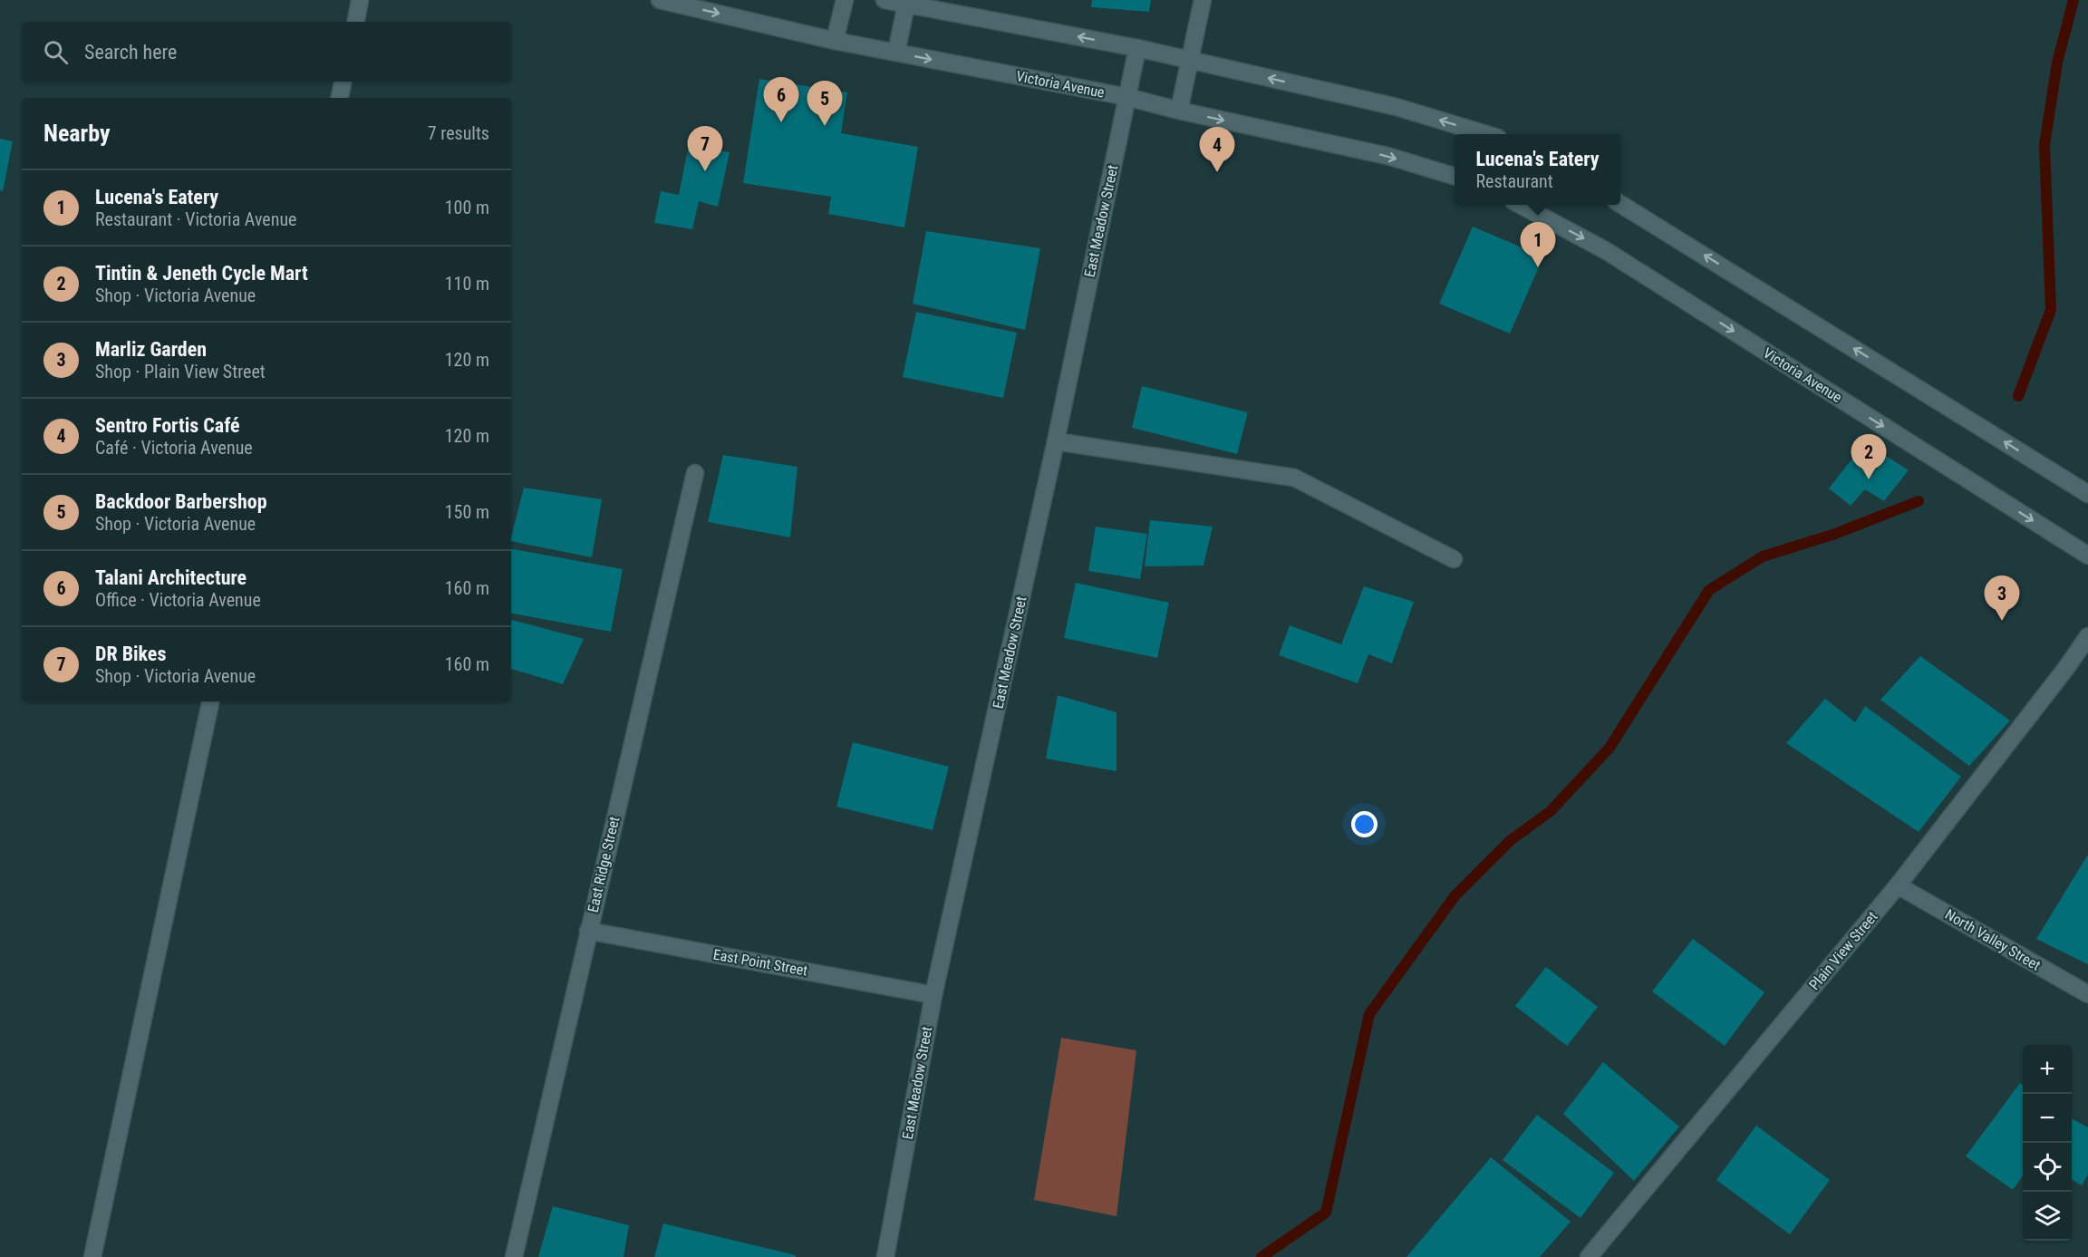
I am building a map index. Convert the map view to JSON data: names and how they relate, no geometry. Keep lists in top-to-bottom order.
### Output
{
  "streets": {
    "street": [
      "Victoria Avenue",
      "East Meadow Street",
      "East Ridge Street",
      "North Valley Street",
      "Plain View Street",
      "East Point Street"
    ]
  },
  "crossings": [
    ["Victoria Avenue", "East Meadow Street"],
    ["East Meadow Street", "East Point Street"],
    ["East Ridge Street", "East Point Street"],
    ["North Valley Street", "Plain View Street"]
  ],
  "page": {
    "search": "Search here",
    "pins": [
      "6",
      "5",
      "7",
      "4",
      "1",
      "2",
      "3"
    ],
    "heading": ["Nearby", "7 results"],
    "popup": ["Lucena's Eatery", "Restaurant"],
    "list": [
      {
        "mark": "1",
        "name": "Lucena's Eatery",
        "note": "Restaurant · Victoria Avenue",
        "value": "100 m"
      },
      {
        "mark": "2",
        "name": "Tintin & Jeneth Cycle Mart",
        "note": "Shop · Victoria Avenue",
        "value": "110 m"
      },
      {
        "mark": "3",
        "name": "Marliz Garden",
        "note": "Shop · Plain View Street",
        "value": "120 m"
      },
      {
        "mark": "4",
        "name": "Sentro Fortis Café",
        "note": "Café · Victoria Avenue",
        "value": "120 m"
      },
      {
        "mark": "5",
        "name": "Backdoor Barbershop",
        "note": "Shop · Victoria Avenue",
        "value": "150 m"
      },
      {
        "mark": "6",
        "name": "Talani Architecture",
        "note": "Office · Victoria Avenue",
        "value": "160 m"
      },
      {
        "mark": "7",
        "name": "DR Bikes",
        "note": "Shop · Victoria Avenue",
        "value": "160 m"
      }
    ],
    "map_buttons": ["+", "−"]
  }
}
